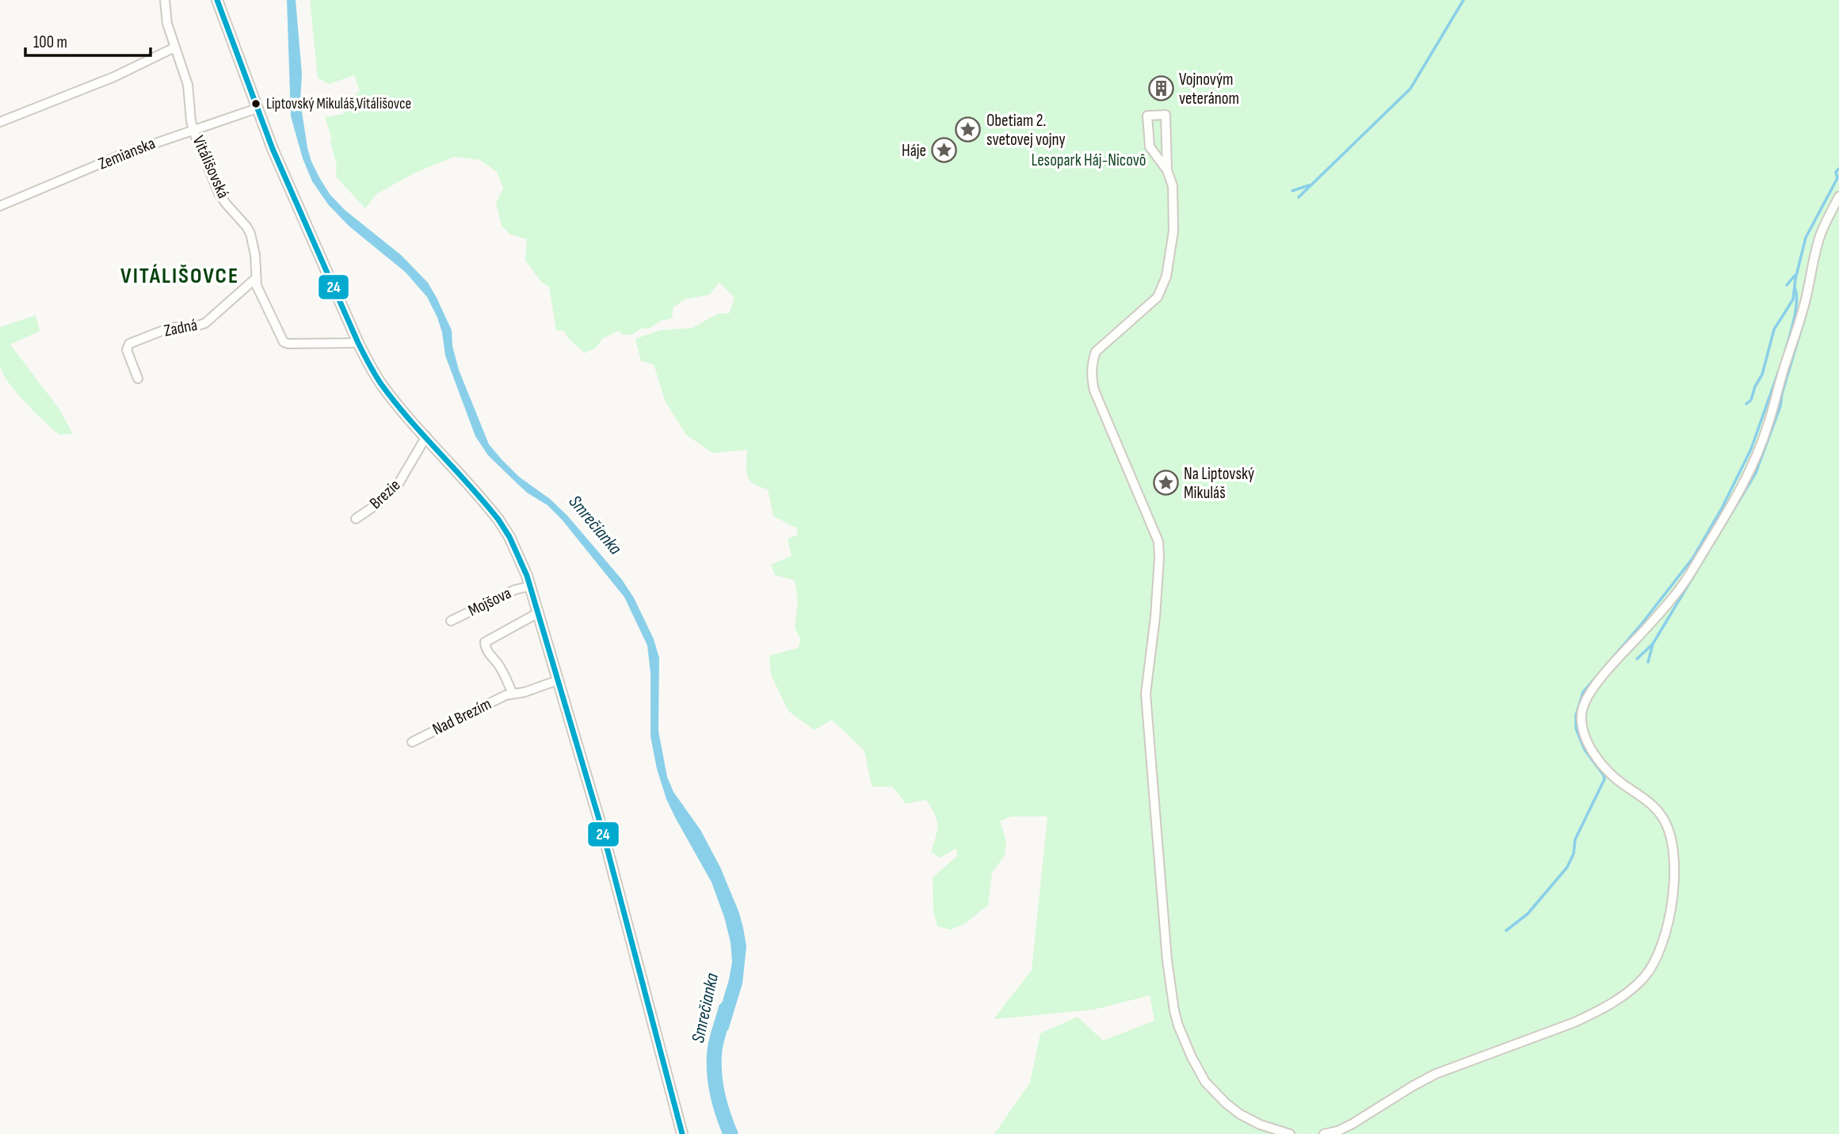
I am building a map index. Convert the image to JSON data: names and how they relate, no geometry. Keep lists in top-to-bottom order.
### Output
{
  "streets": {
    "street": [
      "Zemianska",
      "Vitálišovská",
      "Zadná",
      "Brezie",
      "Mojšova",
      "Nad Brezím"
    ]
  },
  "crossings": [
    ["Zemianska", "Vitálišovská"],
    ["Vitálišovská", "Zadná"]
  ],
  "districts": ["VITÁLIŠOVCE"],
  "water": ["Smrečianka"],
  "parks": ["Lesopark Háj-Nicovô"],
  "places": {
    "building": ["Vojnovým veteránom"],
    "other": ["Liptovský Mikuláš,Vitálišovce"],
    "place": ["Obetiam 2. svetovej vojny", "Háje", "Na Liptovský Mikuláš"]
  },
  "lines": ["transit line 24"],
  "scale_bar": "100 m"
}
